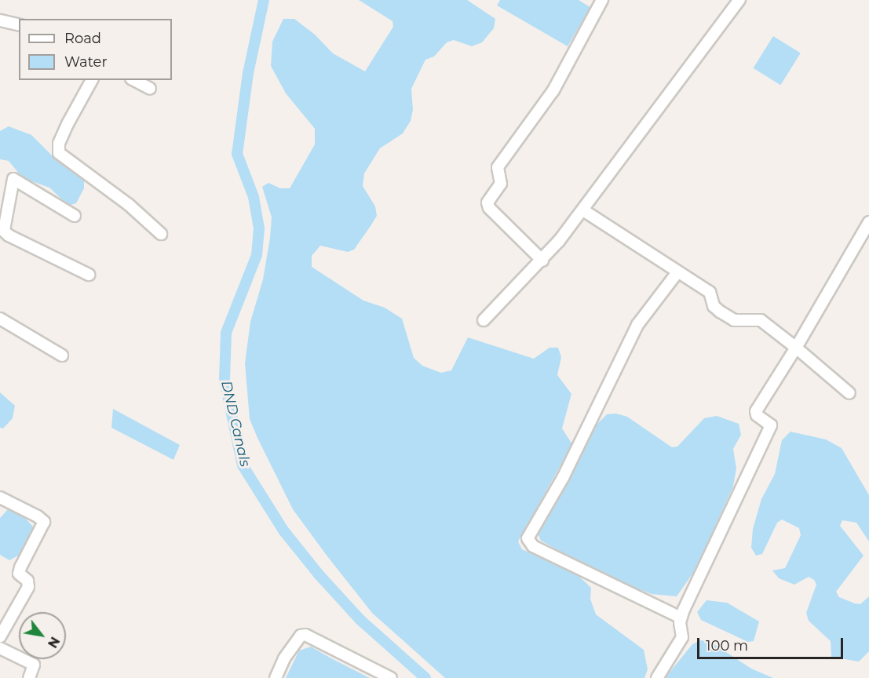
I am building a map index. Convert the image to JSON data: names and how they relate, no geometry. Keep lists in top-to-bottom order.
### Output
{
  "water": ["DND Canals"],
  "legend": ["Road", "Water"],
  "scale_bar": "100 m",
  "north": "bottom right"
}
